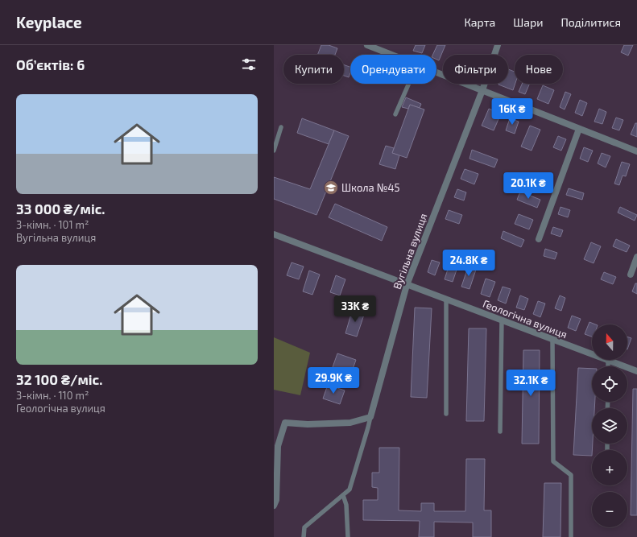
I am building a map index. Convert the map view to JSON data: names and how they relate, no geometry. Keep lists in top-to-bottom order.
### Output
{
  "streets": {
    "street": ["Вугільна вулиця", "Геологічна вулиця"]
  },
  "crossings": [
    ["Вугільна вулиця", "Геологічна вулиця"]
  ],
  "places": {
    "school or university": ["Школа №45"]
  },
  "north": "top",
  "page": {
    "header": "Keyplace",
    "nav": ["Карта", "Шари", "Поділитися"],
    "heading": "Об’єктів: 6",
    "chip": [
      "Купити",
      "Орендувати",
      "Фільтри",
      "Нове"
    ],
    "list": [
      {
        "name": "33 000 ₴/міс.",
        "note": "3-кімн. · 101 m² · Вугільна вулиця"
      },
      {
        "name": "32 100 ₴/міс.",
        "note": "3-кімн. · 110 m² · Геологічна вулиця"
      }
    ],
    "price": [
      "16K ₴",
      "20.1K ₴",
      "24.8K ₴",
      "33K ₴",
      "29.9K ₴",
      "32.1K ₴"
    ],
    "map_buttons": ["+", "−"]
  }
}
